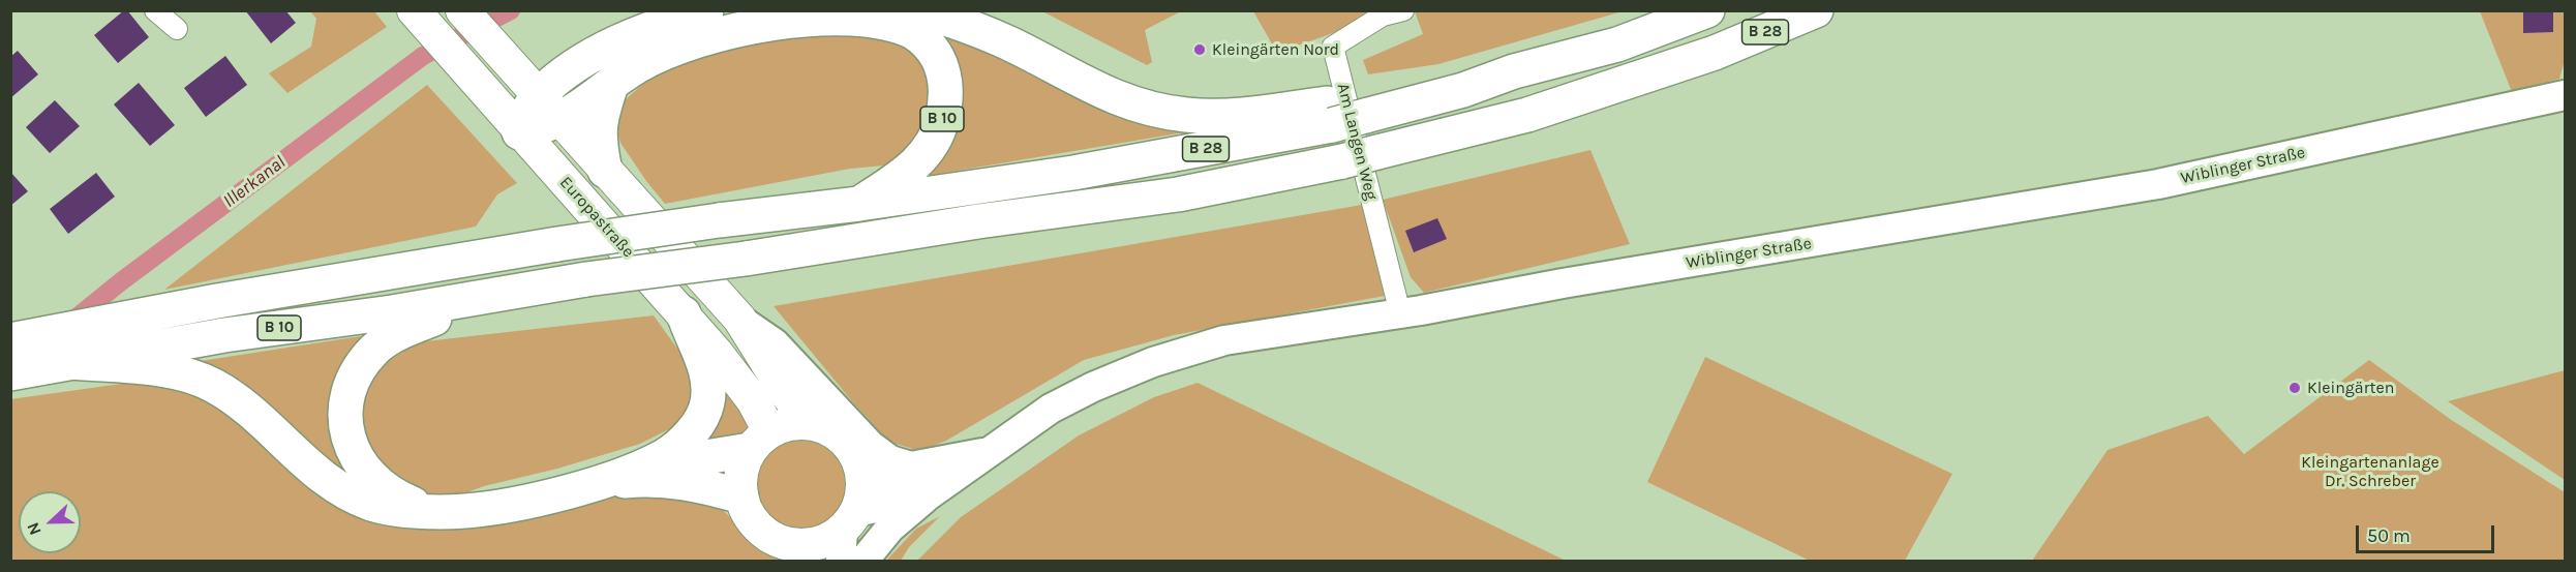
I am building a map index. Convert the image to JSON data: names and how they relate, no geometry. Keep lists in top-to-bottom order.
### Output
{
  "streets": {
    "highway": ["B 28", "B 10"],
    "main road": ["Wiblinger Straße", "Europastraße"],
    "street": ["Am Langen Weg"]
  },
  "crossings": [
    ["B 28", "B 10"],
    ["B 10", "Wiblinger Straße"],
    ["B 10", "Europastraße"],
    ["Am Langen Weg", "Wiblinger Straße"],
    ["Wiblinger Straße", "Europastraße"]
  ],
  "water": ["Illerkanal"],
  "parks": ["Kleingartenanlage Dr. Schreber"],
  "places": ["Kleingärten Nord", "Kleingärten"],
  "scale_bar": "50 m",
  "north": "left"
}
